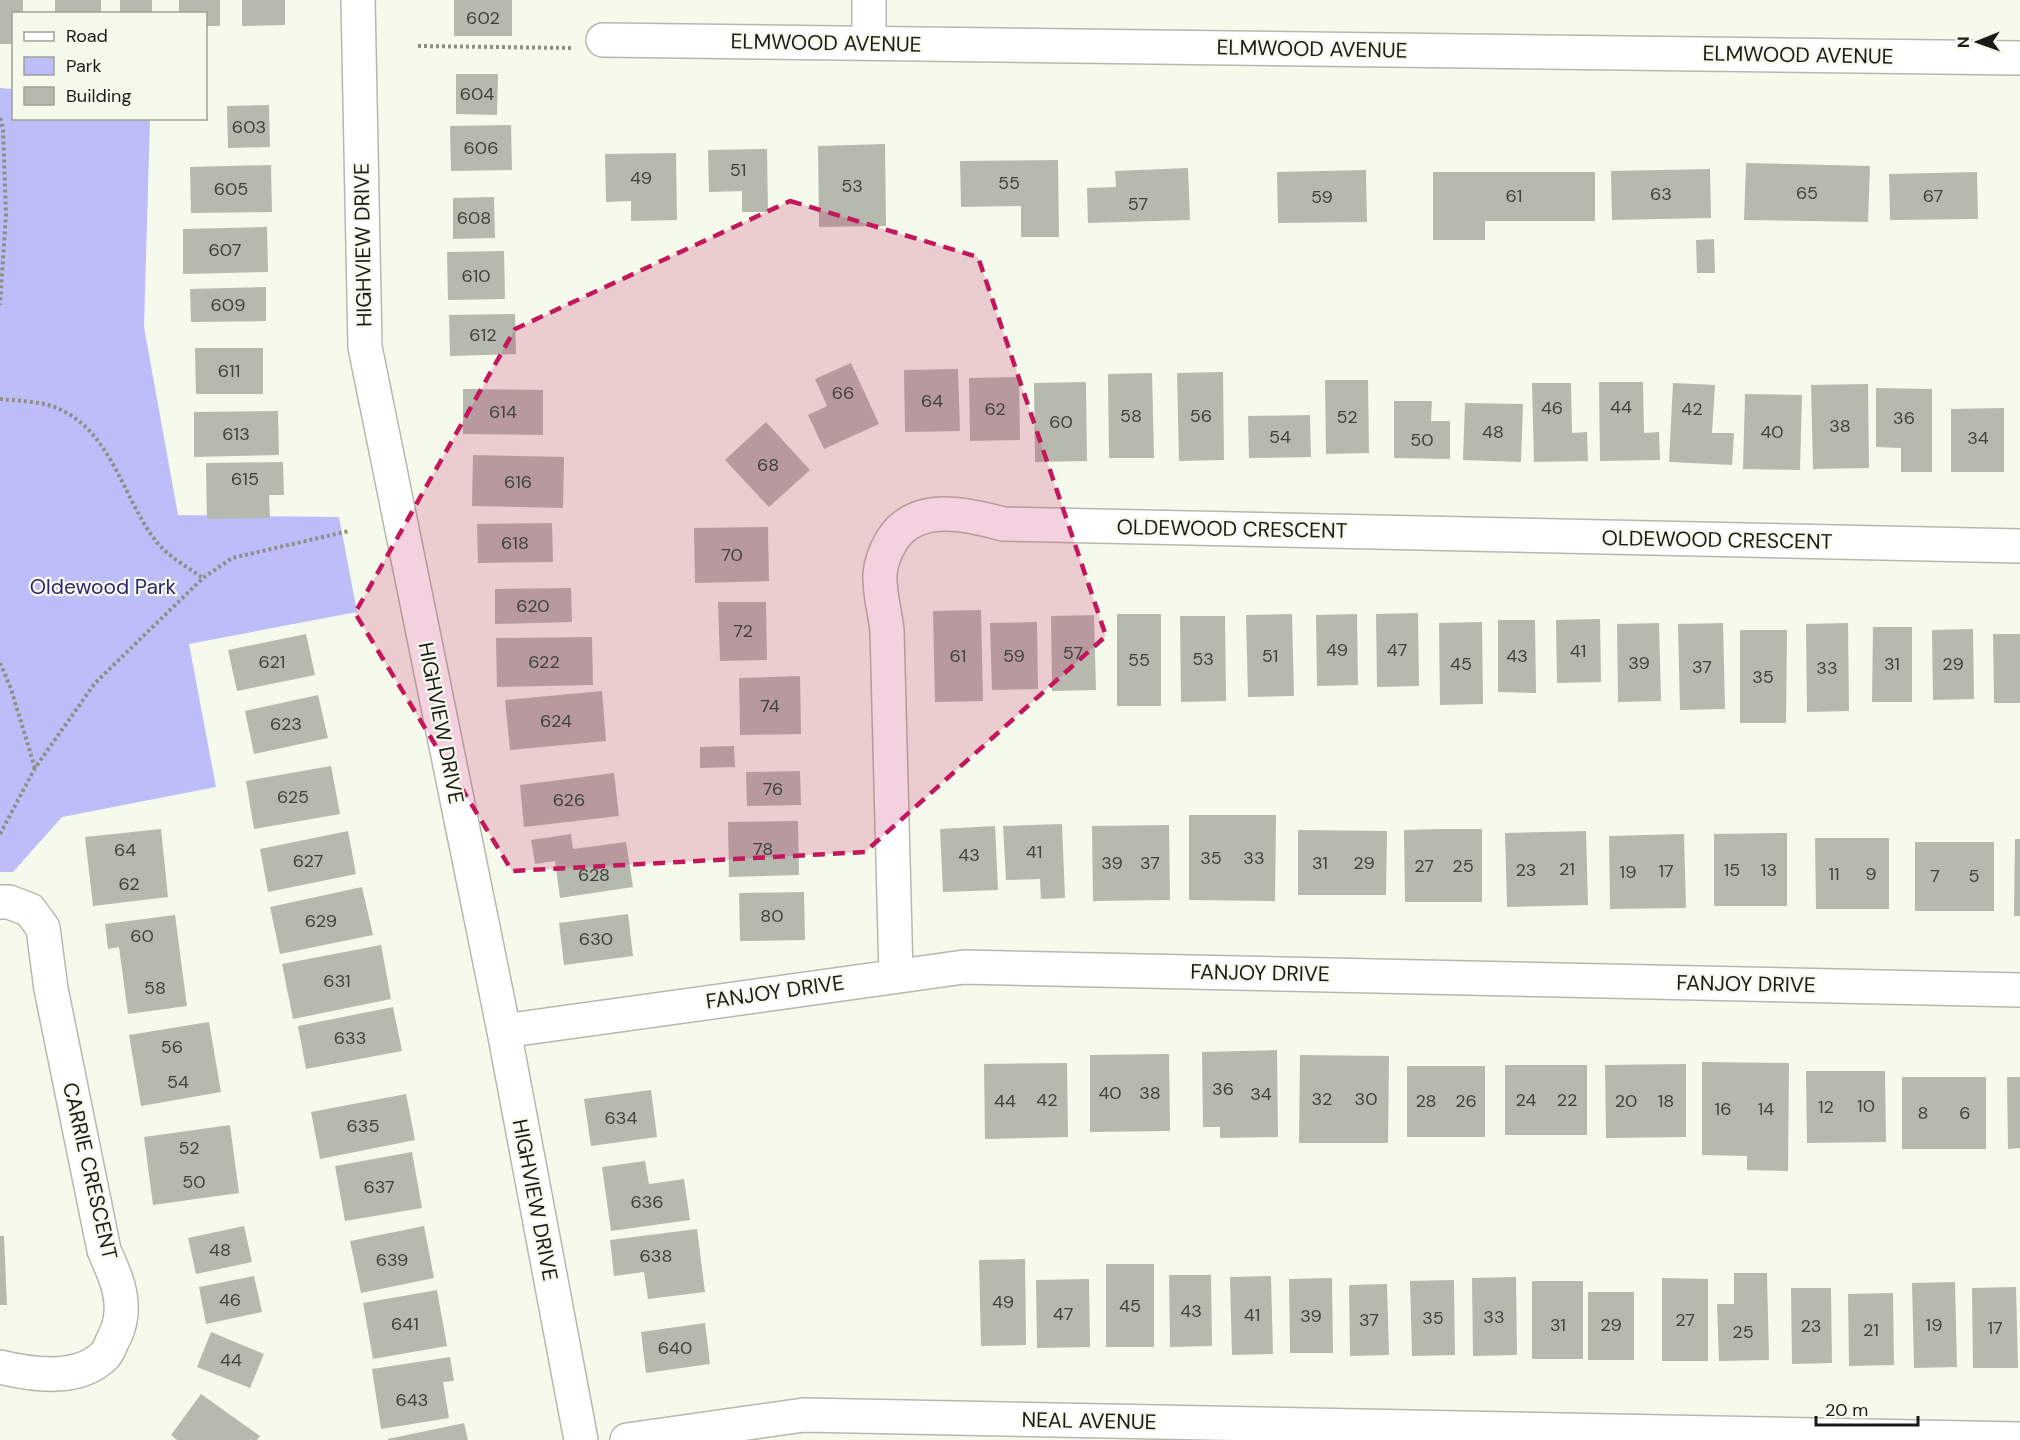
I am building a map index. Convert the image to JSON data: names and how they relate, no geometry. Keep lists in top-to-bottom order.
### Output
{
  "streets": {
    "street": [
      "ELMWOOD AVENUE",
      "HIGHVIEW DRIVE",
      "OLDEWOOD CRESCENT",
      "FANJOY DRIVE",
      "CARRIE CRESCENT",
      "NEAL AVENUE"
    ]
  },
  "crossings": [
    ["HIGHVIEW DRIVE", "FANJOY DRIVE"],
    ["OLDEWOOD CRESCENT", "FANJOY DRIVE"]
  ],
  "parks": ["Oldewood Park"],
  "house_numbers": [
    "602",
    "604",
    "603",
    "606",
    "51",
    "49",
    "55",
    "53",
    "605",
    "65",
    "63",
    "61",
    "67",
    "59",
    "57",
    "608",
    "607",
    "610",
    "609",
    "612",
    "611",
    "66",
    "64",
    "44",
    "46",
    "62",
    "42",
    "614",
    "58",
    "56",
    "52",
    "36",
    "60",
    "38",
    "48",
    "40",
    "613",
    "54",
    "34",
    "50",
    "68",
    "615",
    "616",
    "618",
    "70",
    "620",
    "72",
    "49",
    "47",
    "41",
    "57",
    "61",
    "59",
    "51",
    "43",
    "53",
    "55",
    "621",
    "622",
    "39",
    "45",
    "31",
    "29",
    "37",
    "33",
    "35",
    "74",
    "624",
    "623",
    "76",
    "625",
    "626",
    "78",
    "64",
    "41",
    "43",
    "35",
    "33",
    "627",
    "39",
    "37",
    "31",
    "29",
    "27",
    "25",
    "21",
    "23",
    "15",
    "13",
    "17",
    "19",
    "11",
    "9",
    "628",
    "7",
    "5",
    "62",
    "80",
    "629",
    "60",
    "630",
    "631",
    "58",
    "633",
    "56",
    "54",
    "36",
    "40",
    "38",
    "34",
    "32",
    "30",
    "42",
    "24",
    "22",
    "44",
    "28",
    "26",
    "20",
    "18",
    "10",
    "12",
    "16",
    "14",
    "8",
    "6",
    "634",
    "635",
    "52",
    "50",
    "637",
    "636",
    "48",
    "638",
    "639",
    "46",
    "49",
    "45",
    "43",
    "47",
    "41",
    "39",
    "33",
    "35",
    "37",
    "27",
    "641",
    "31",
    "29",
    "19",
    "23",
    "17",
    "21",
    "25",
    "640",
    "44",
    "643"
  ],
  "legend": ["Road", "Park", "Building"],
  "scale_bar": "20 m",
  "north": "left"
}
